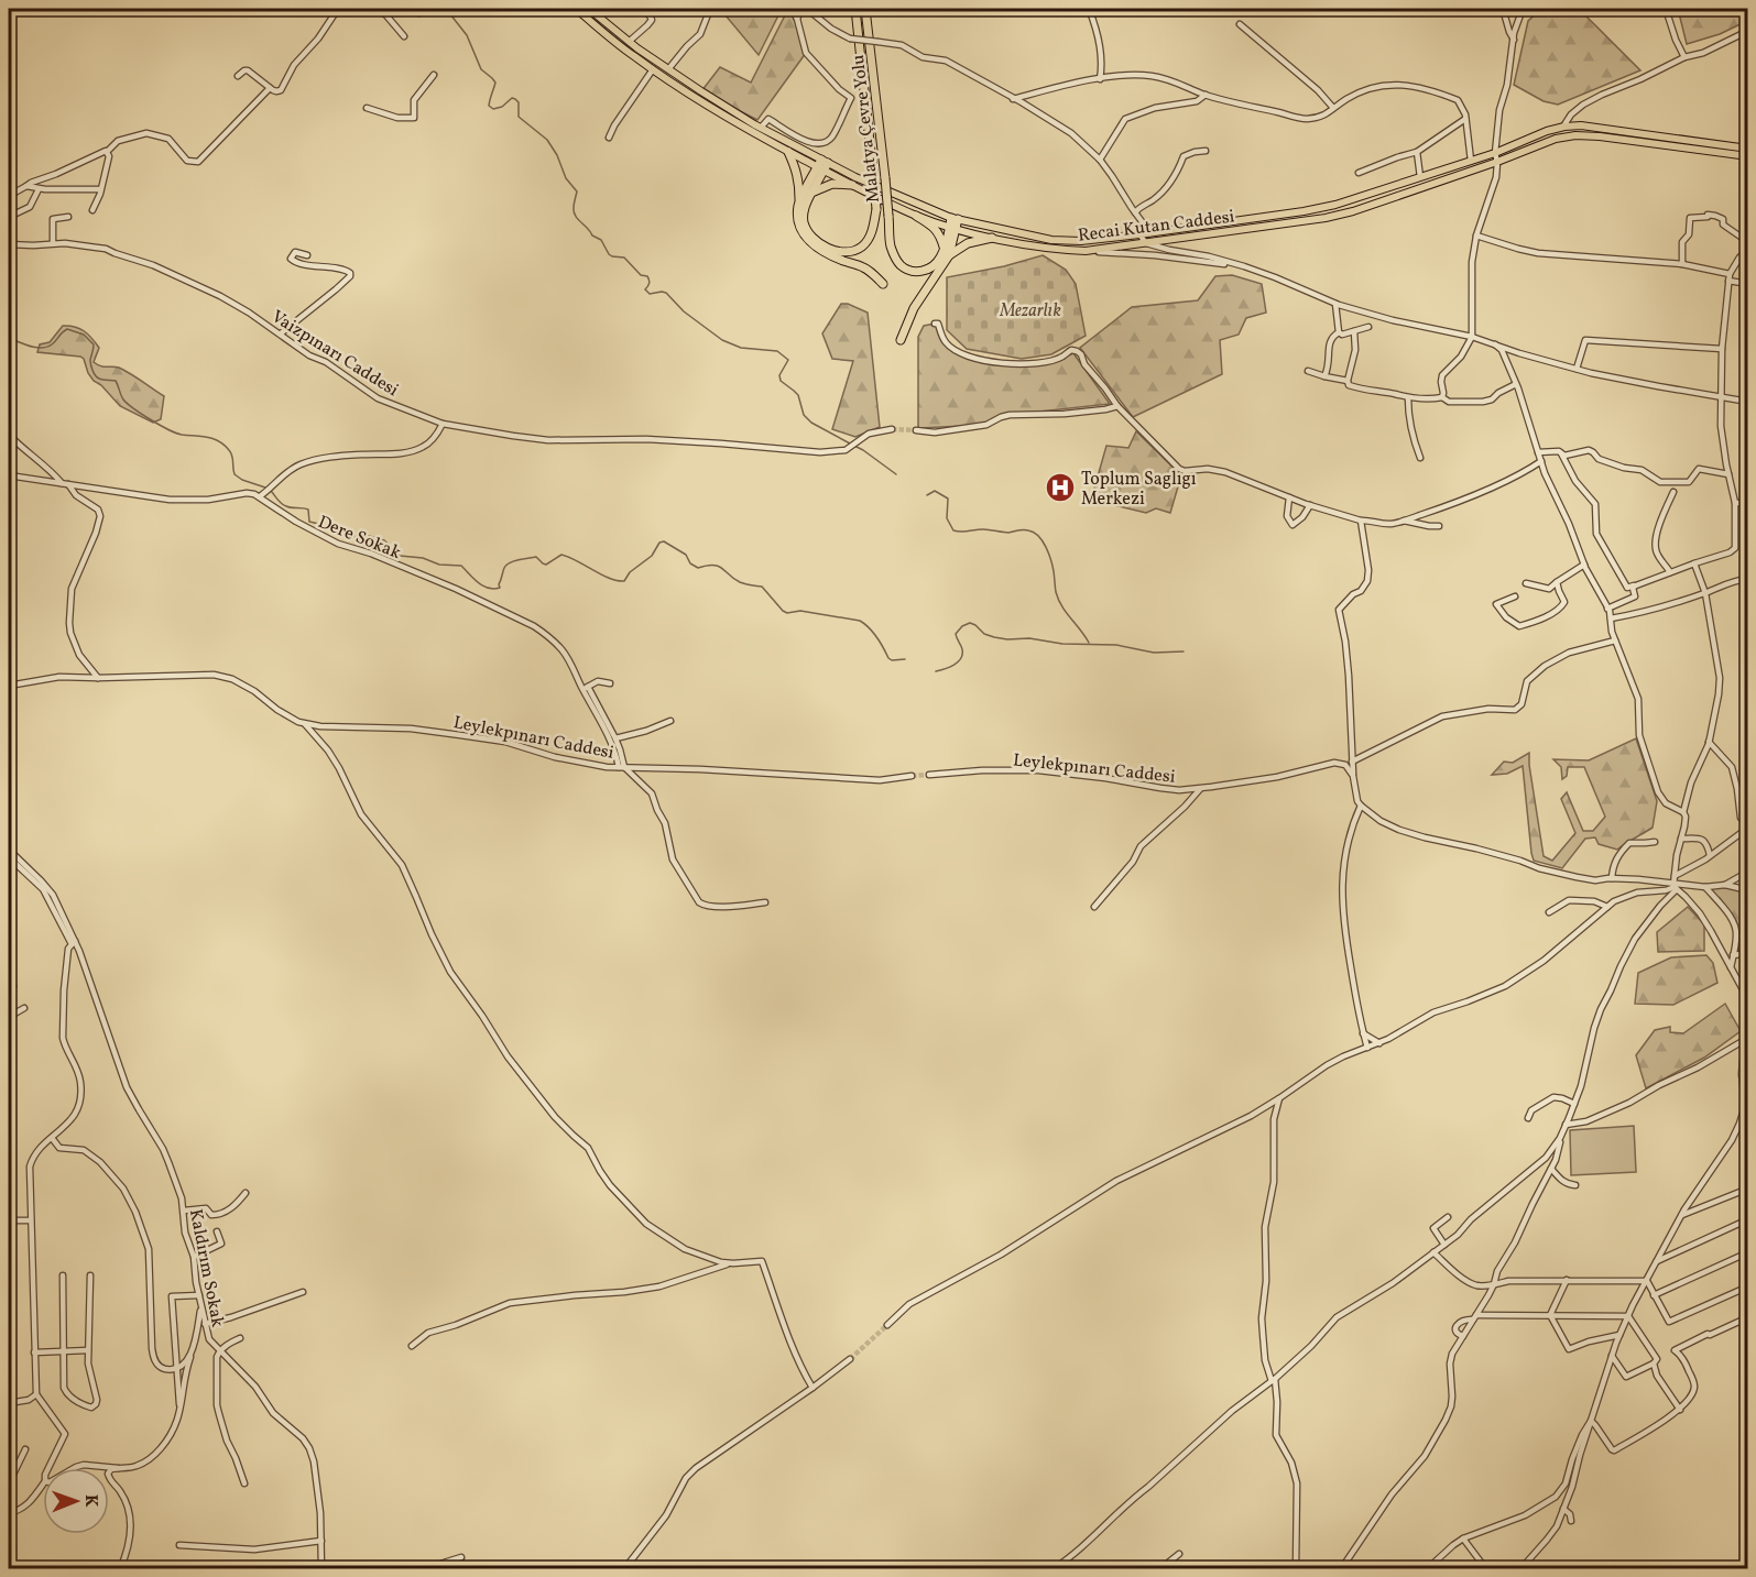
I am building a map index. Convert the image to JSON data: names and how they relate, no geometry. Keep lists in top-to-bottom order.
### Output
{
  "streets": {
    "highway": ["Malatya Çevre Yolu"],
    "main road": ["Recai Kutan Caddesi"],
    "street": [
      "Vaizpınarı Caddesi",
      "Dere Sokak",
      "Leylekpınarı Caddesi",
      "Kaldırım Sokak"
    ]
  },
  "crossings": [
    ["Dere Sokak", "Leylekpınarı Caddesi"]
  ],
  "parks": ["Mezarlık"],
  "places": {
    "hospital": ["Toplum Saglıgı Merkezi"]
  },
  "north": "right"
}
